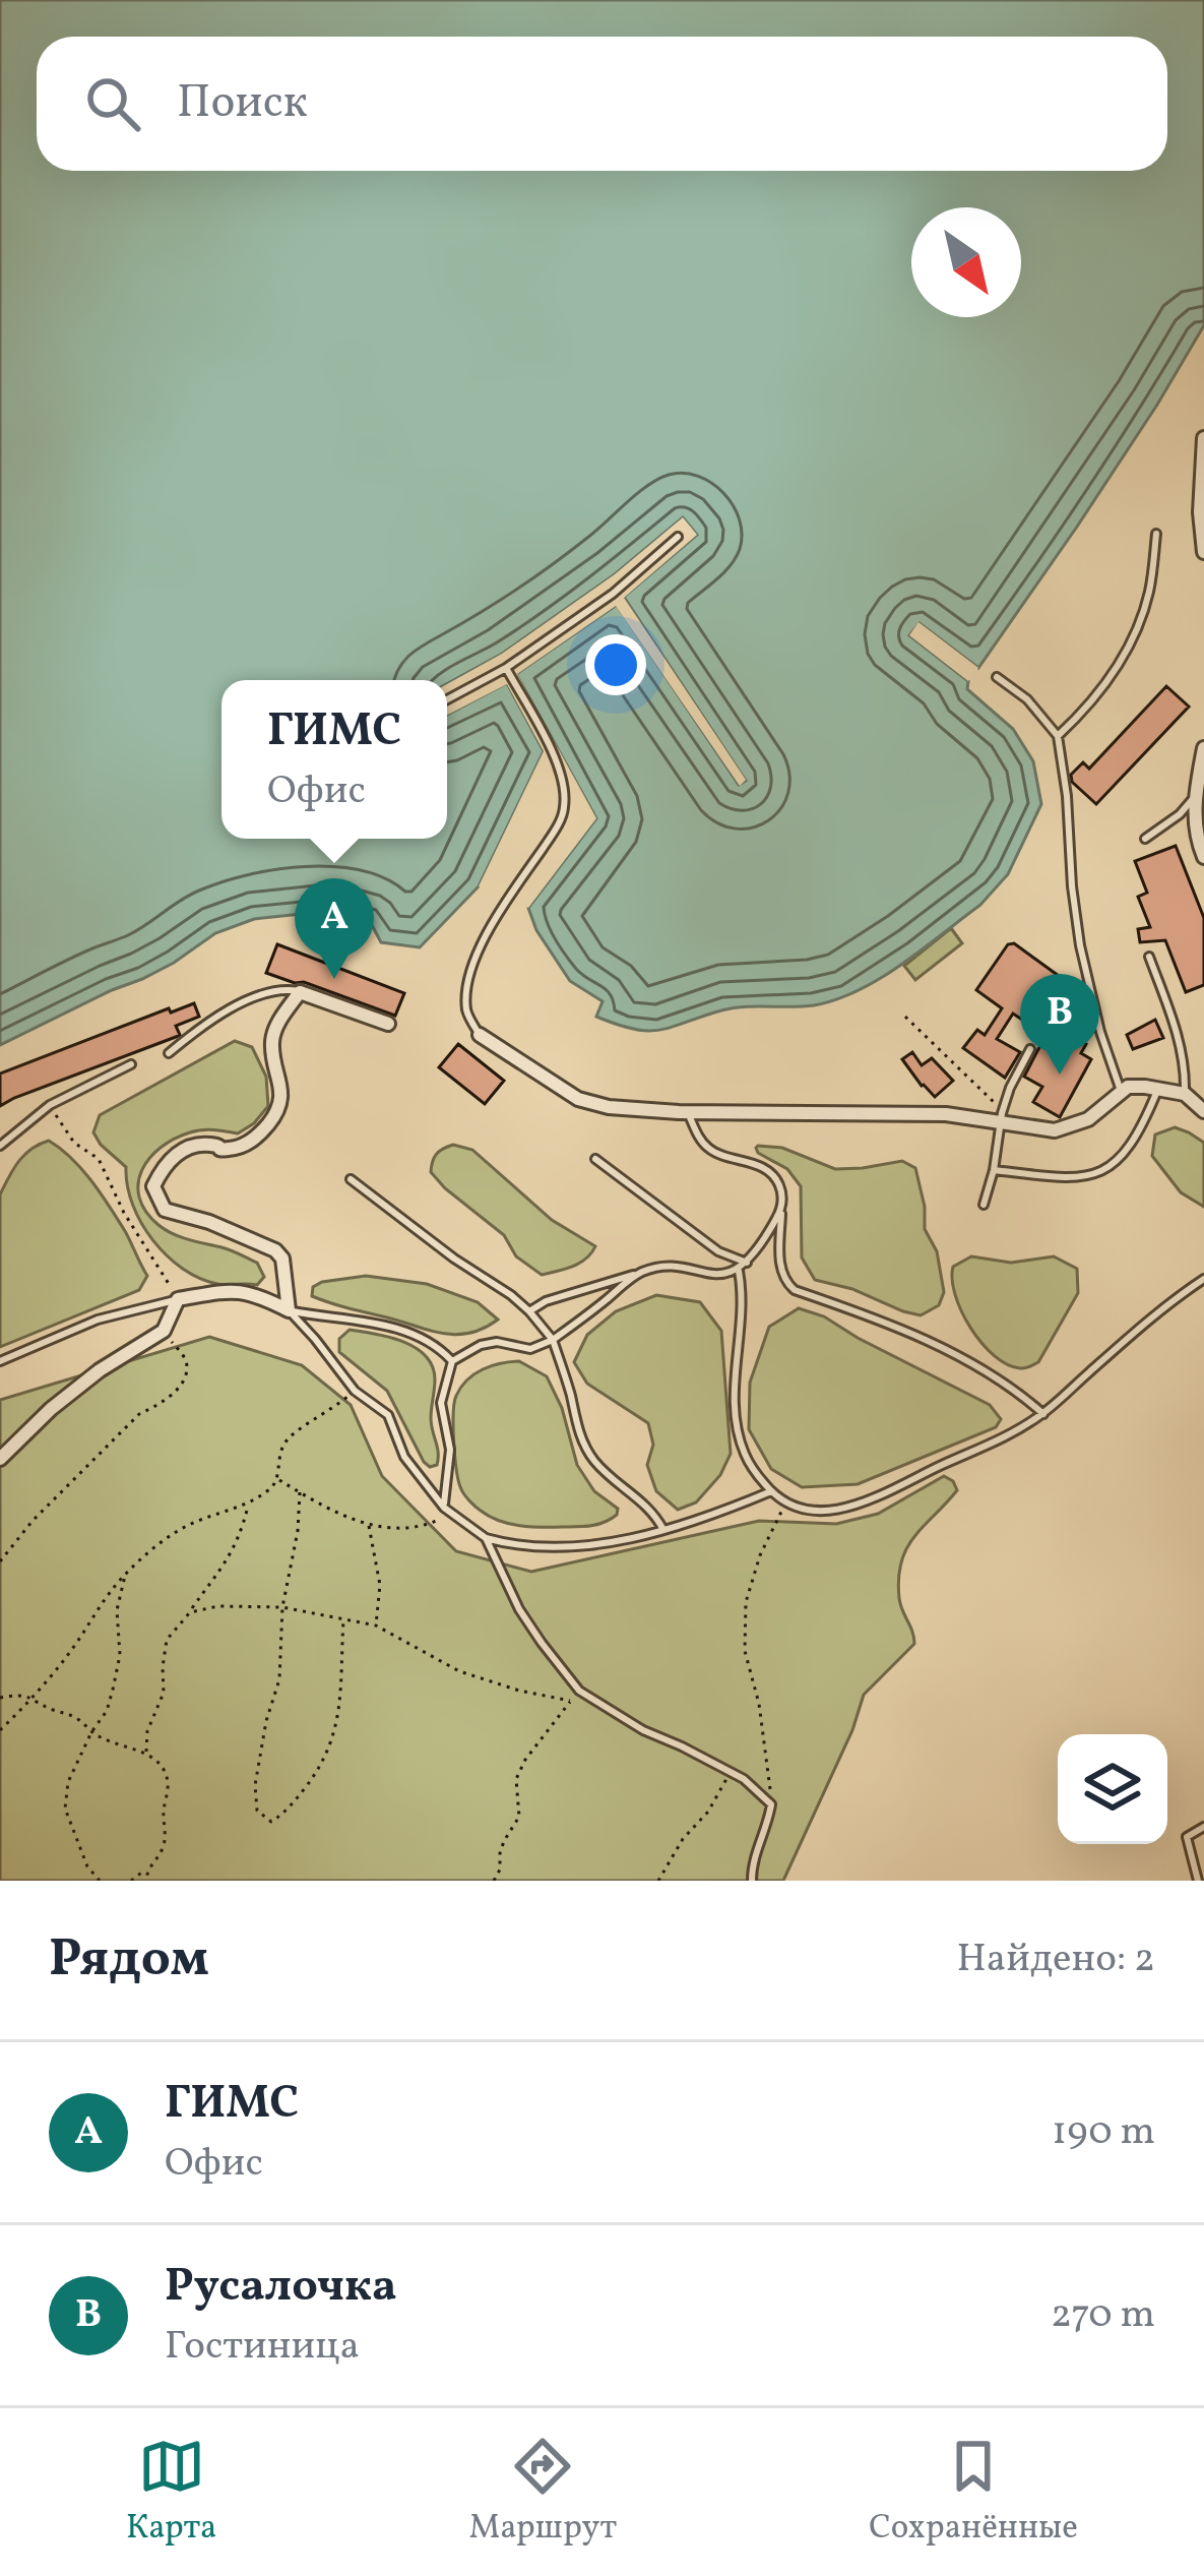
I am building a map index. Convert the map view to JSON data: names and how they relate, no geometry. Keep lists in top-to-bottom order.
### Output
{
  "north": "bottom right",
  "page": {
    "search": "Поиск",
    "popup": ["ГИМС", "Офис"],
    "pins": ["A", "B"],
    "heading": ["Рядом", "Найдено: 2"],
    "list": [
      {
        "mark": "A",
        "name": "ГИМС",
        "note": "Офис",
        "value": "190 m"
      },
      {
        "mark": "B",
        "name": "Русалочка",
        "note": "Гостиница",
        "value": "270 m"
      }
    ],
    "nav": ["Карта", "Маршрут", "Сохранённые"]
  }
}
